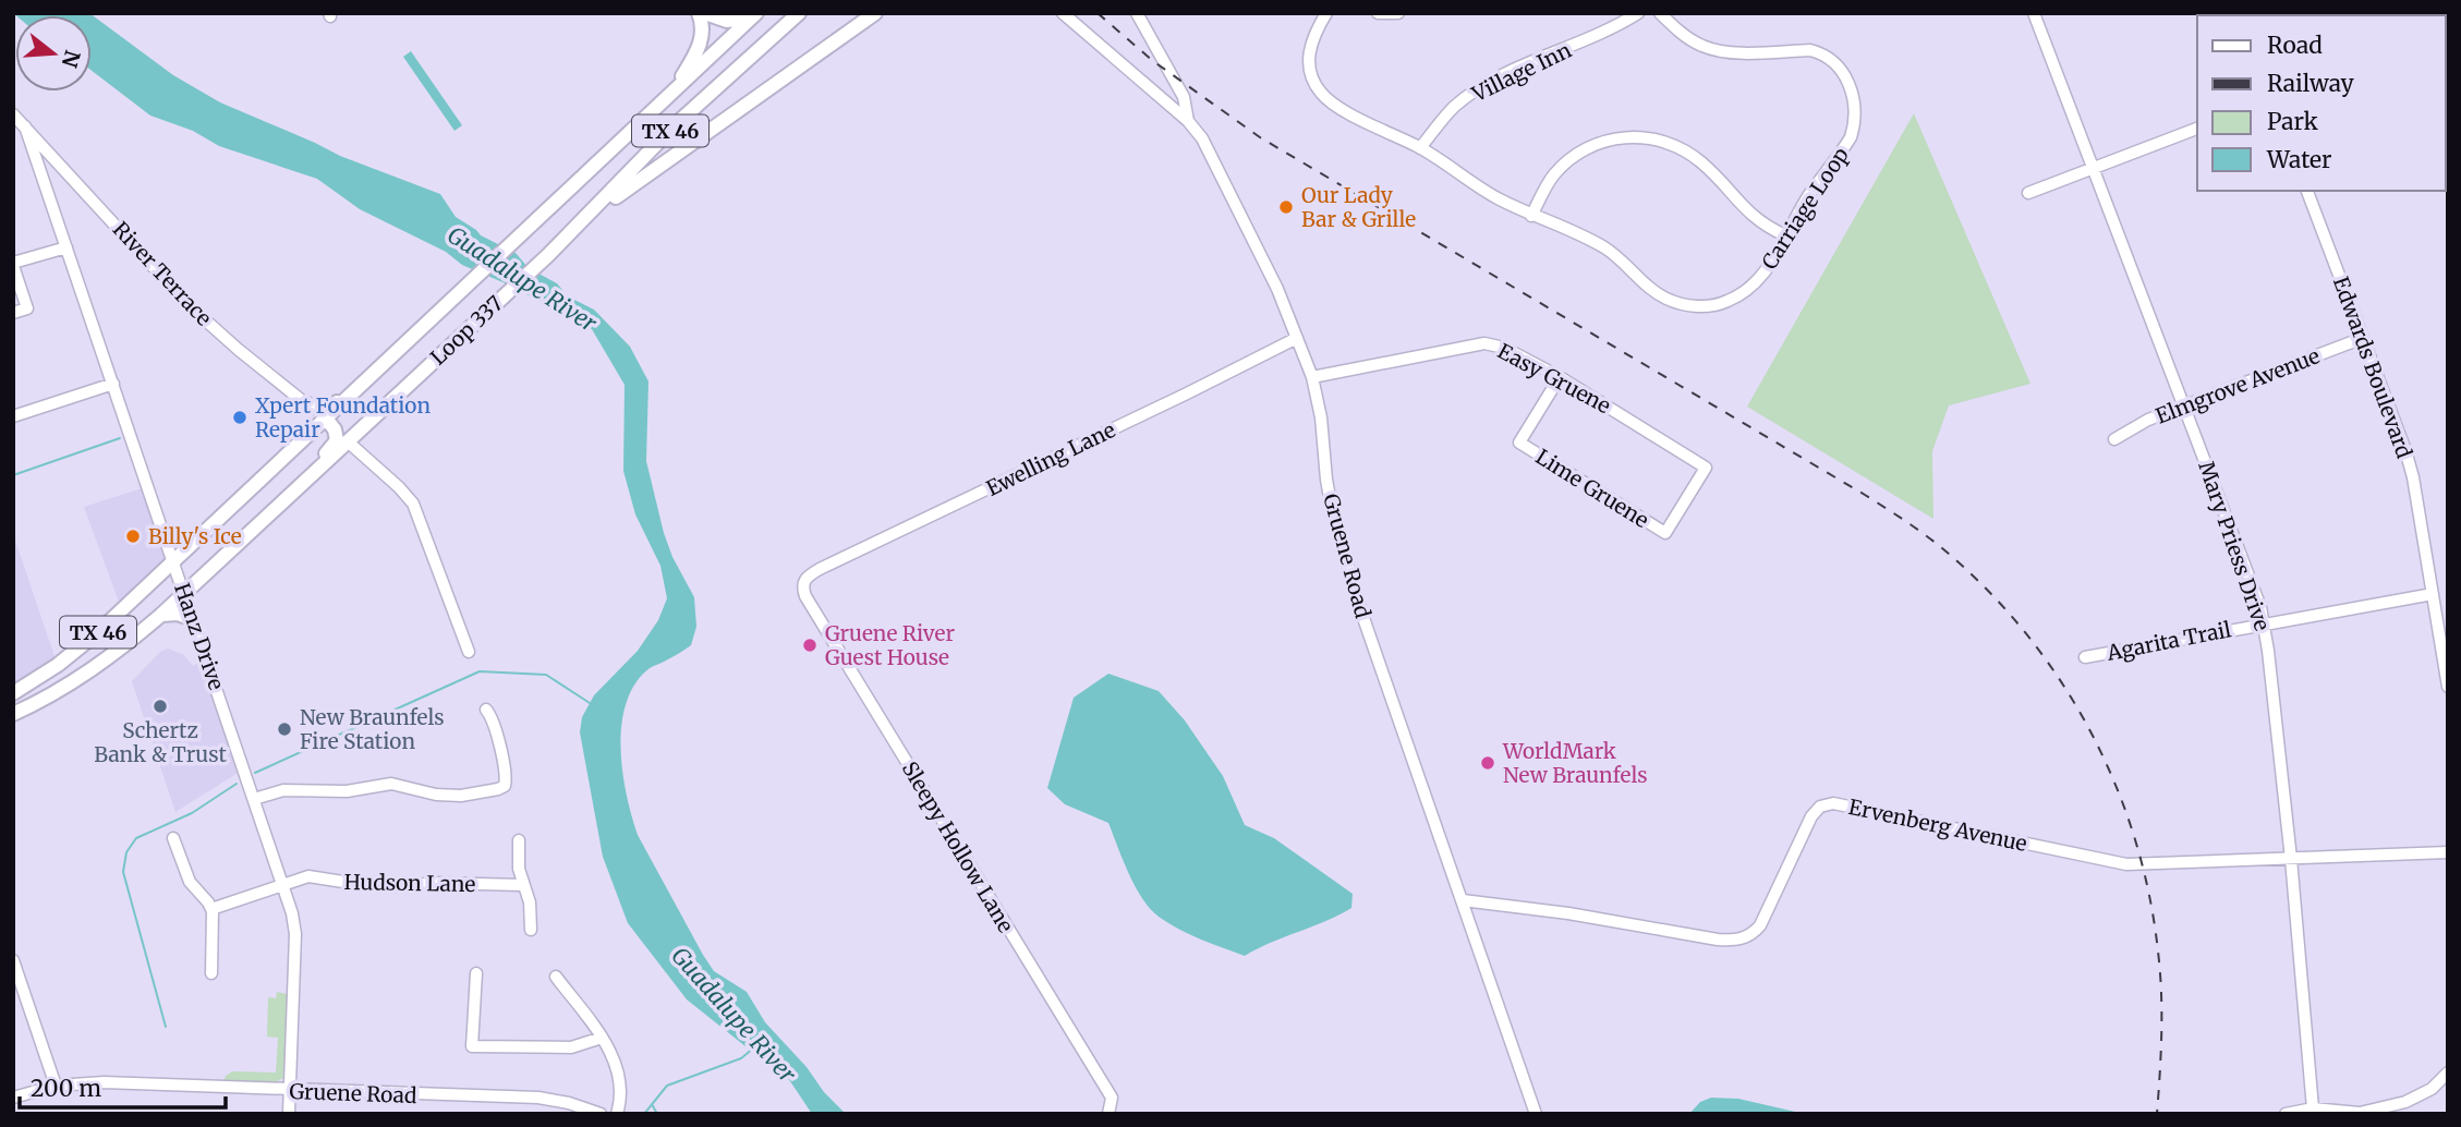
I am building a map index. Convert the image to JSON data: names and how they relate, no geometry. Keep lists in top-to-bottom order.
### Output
{
  "streets": {
    "main road": ["TX 46", "Loop 337"],
    "street": [
      "Village Inn",
      "Carriage Loop",
      "River Terrace",
      "Edwards Boulevard",
      "Easy Gruene",
      "Elmgrove Avenue",
      "Ewelling Lane",
      "Lime Gruene",
      "Mary Priess Drive",
      "Gruene Road",
      "Hanz Drive",
      "Agarita Trail",
      "Ervenberg Avenue",
      "Sleepy Hollow Lane",
      "Hudson Lane"
    ]
  },
  "crossings": [
    ["Village Inn", "Carriage Loop"],
    ["River Terrace", "Loop 337"],
    ["River Terrace", "Hanz Drive"],
    ["Loop 337", "Hanz Drive"],
    ["Edwards Boulevard", "Elmgrove Avenue"],
    ["Edwards Boulevard", "Agarita Trail"],
    ["Easy Gruene", "Lime Gruene"],
    ["Easy Gruene", "Gruene Road"],
    ["Elmgrove Avenue", "Mary Priess Drive"],
    ["Ewelling Lane", "Gruene Road"],
    ["Ewelling Lane", "Sleepy Hollow Lane"],
    ["Mary Priess Drive", "Agarita Trail"],
    ["Mary Priess Drive", "Ervenberg Avenue"],
    ["Gruene Road", "Hanz Drive"],
    ["Gruene Road", "Ervenberg Avenue"],
    ["Hanz Drive", "Hudson Lane"]
  ],
  "water": ["Guadalupe River"],
  "places": [
    "Our Lady Bar & Grille",
    "Xpert Foundation Repair",
    "Billy's Ice",
    "Gruene River Guest House",
    "Schertz Bank & Trust",
    "New Braunfels Fire Station",
    "WorldMark New Braunfels"
  ],
  "legend": [
    "Road",
    "Railway",
    "Park",
    "Water"
  ],
  "scale_bar": "200 m",
  "north": "right"
}
